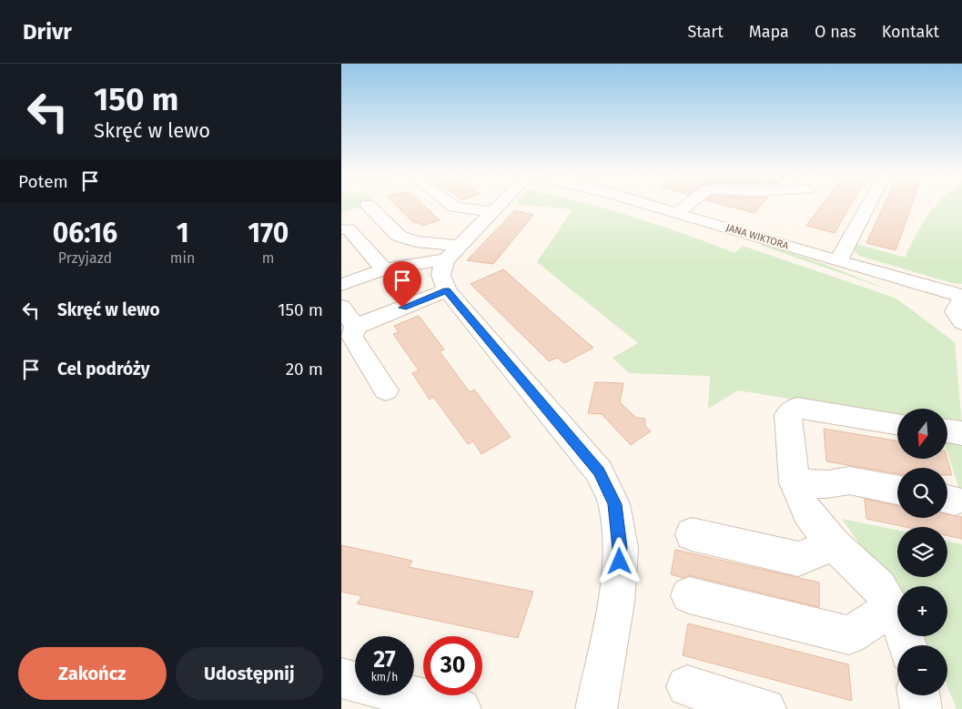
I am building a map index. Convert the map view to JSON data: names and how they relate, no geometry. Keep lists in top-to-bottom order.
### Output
{
  "streets": {
    "street": ["JANA WIKTORA"]
  },
  "north": "bottom",
  "page": {
    "header": "Drivr",
    "nav": [
      "Start",
      "Mapa",
      "O nas",
      "Kontakt"
    ],
    "turn": ["150 m", "Skręć w lewo"],
    "then": "Potem",
    "eta": [
      "06:16",
      "Przyjazd",
      "1",
      "min",
      "170",
      "m"
    ],
    "list": [
      {
        "name": "Skręć w lewo",
        "value": "150 m"
      },
      {
        "name": "Cel podróży",
        "value": "20 m"
      }
    ],
    "map_buttons": ["+", "−"],
    "speed": "27 km/h",
    "limit": "30",
    "buttons": ["Zakończ", "Udostępnij"]
  }
}
